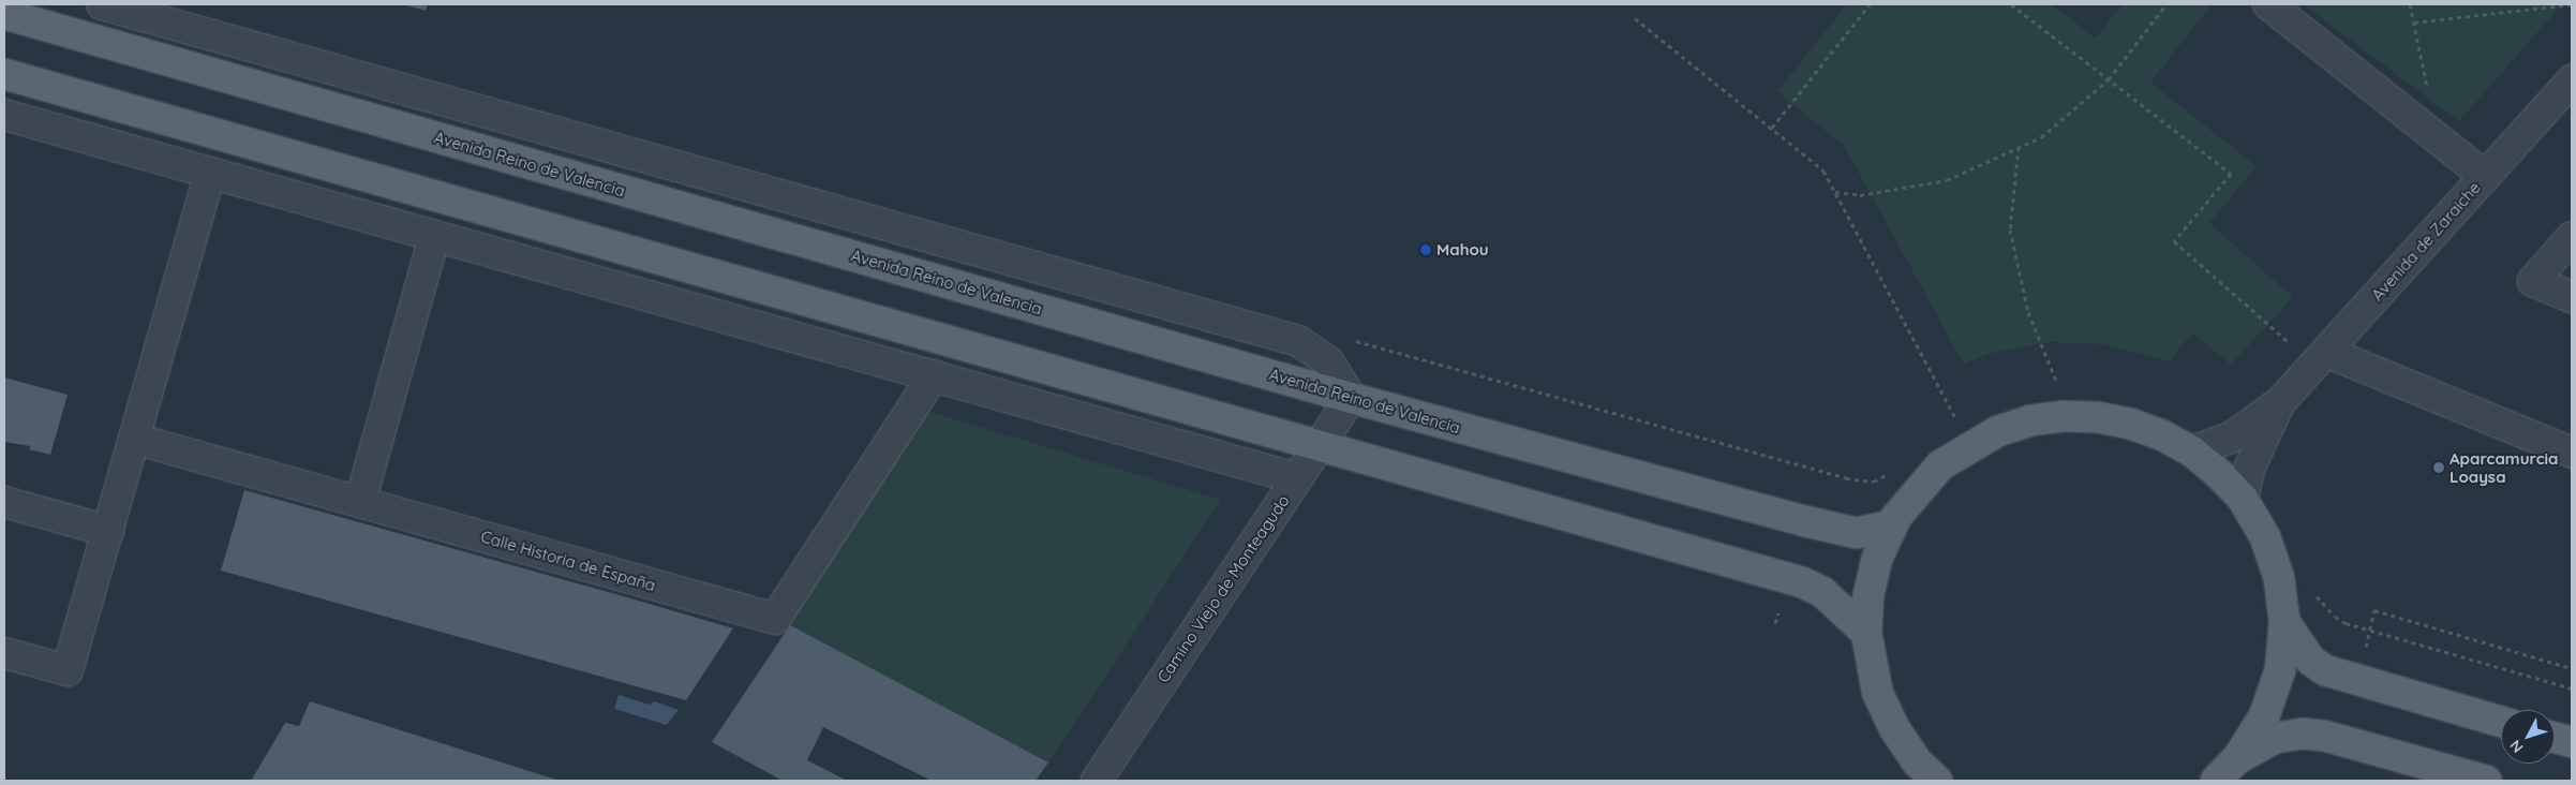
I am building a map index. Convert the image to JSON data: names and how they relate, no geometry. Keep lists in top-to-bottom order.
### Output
{
  "streets": {
    "main road": ["Avenida Reino de Valencia"],
    "street": ["Avenida de Zaraiche", "Calle Historia de España", "Camino Viejo de Monteagudo"]
  },
  "crossings": [
    ["Avenida Reino de Valencia", "Camino Viejo de Monteagudo"]
  ],
  "places": ["Mahou", "Aparcamurcia Loaysa"],
  "north": "bottom left"
}
